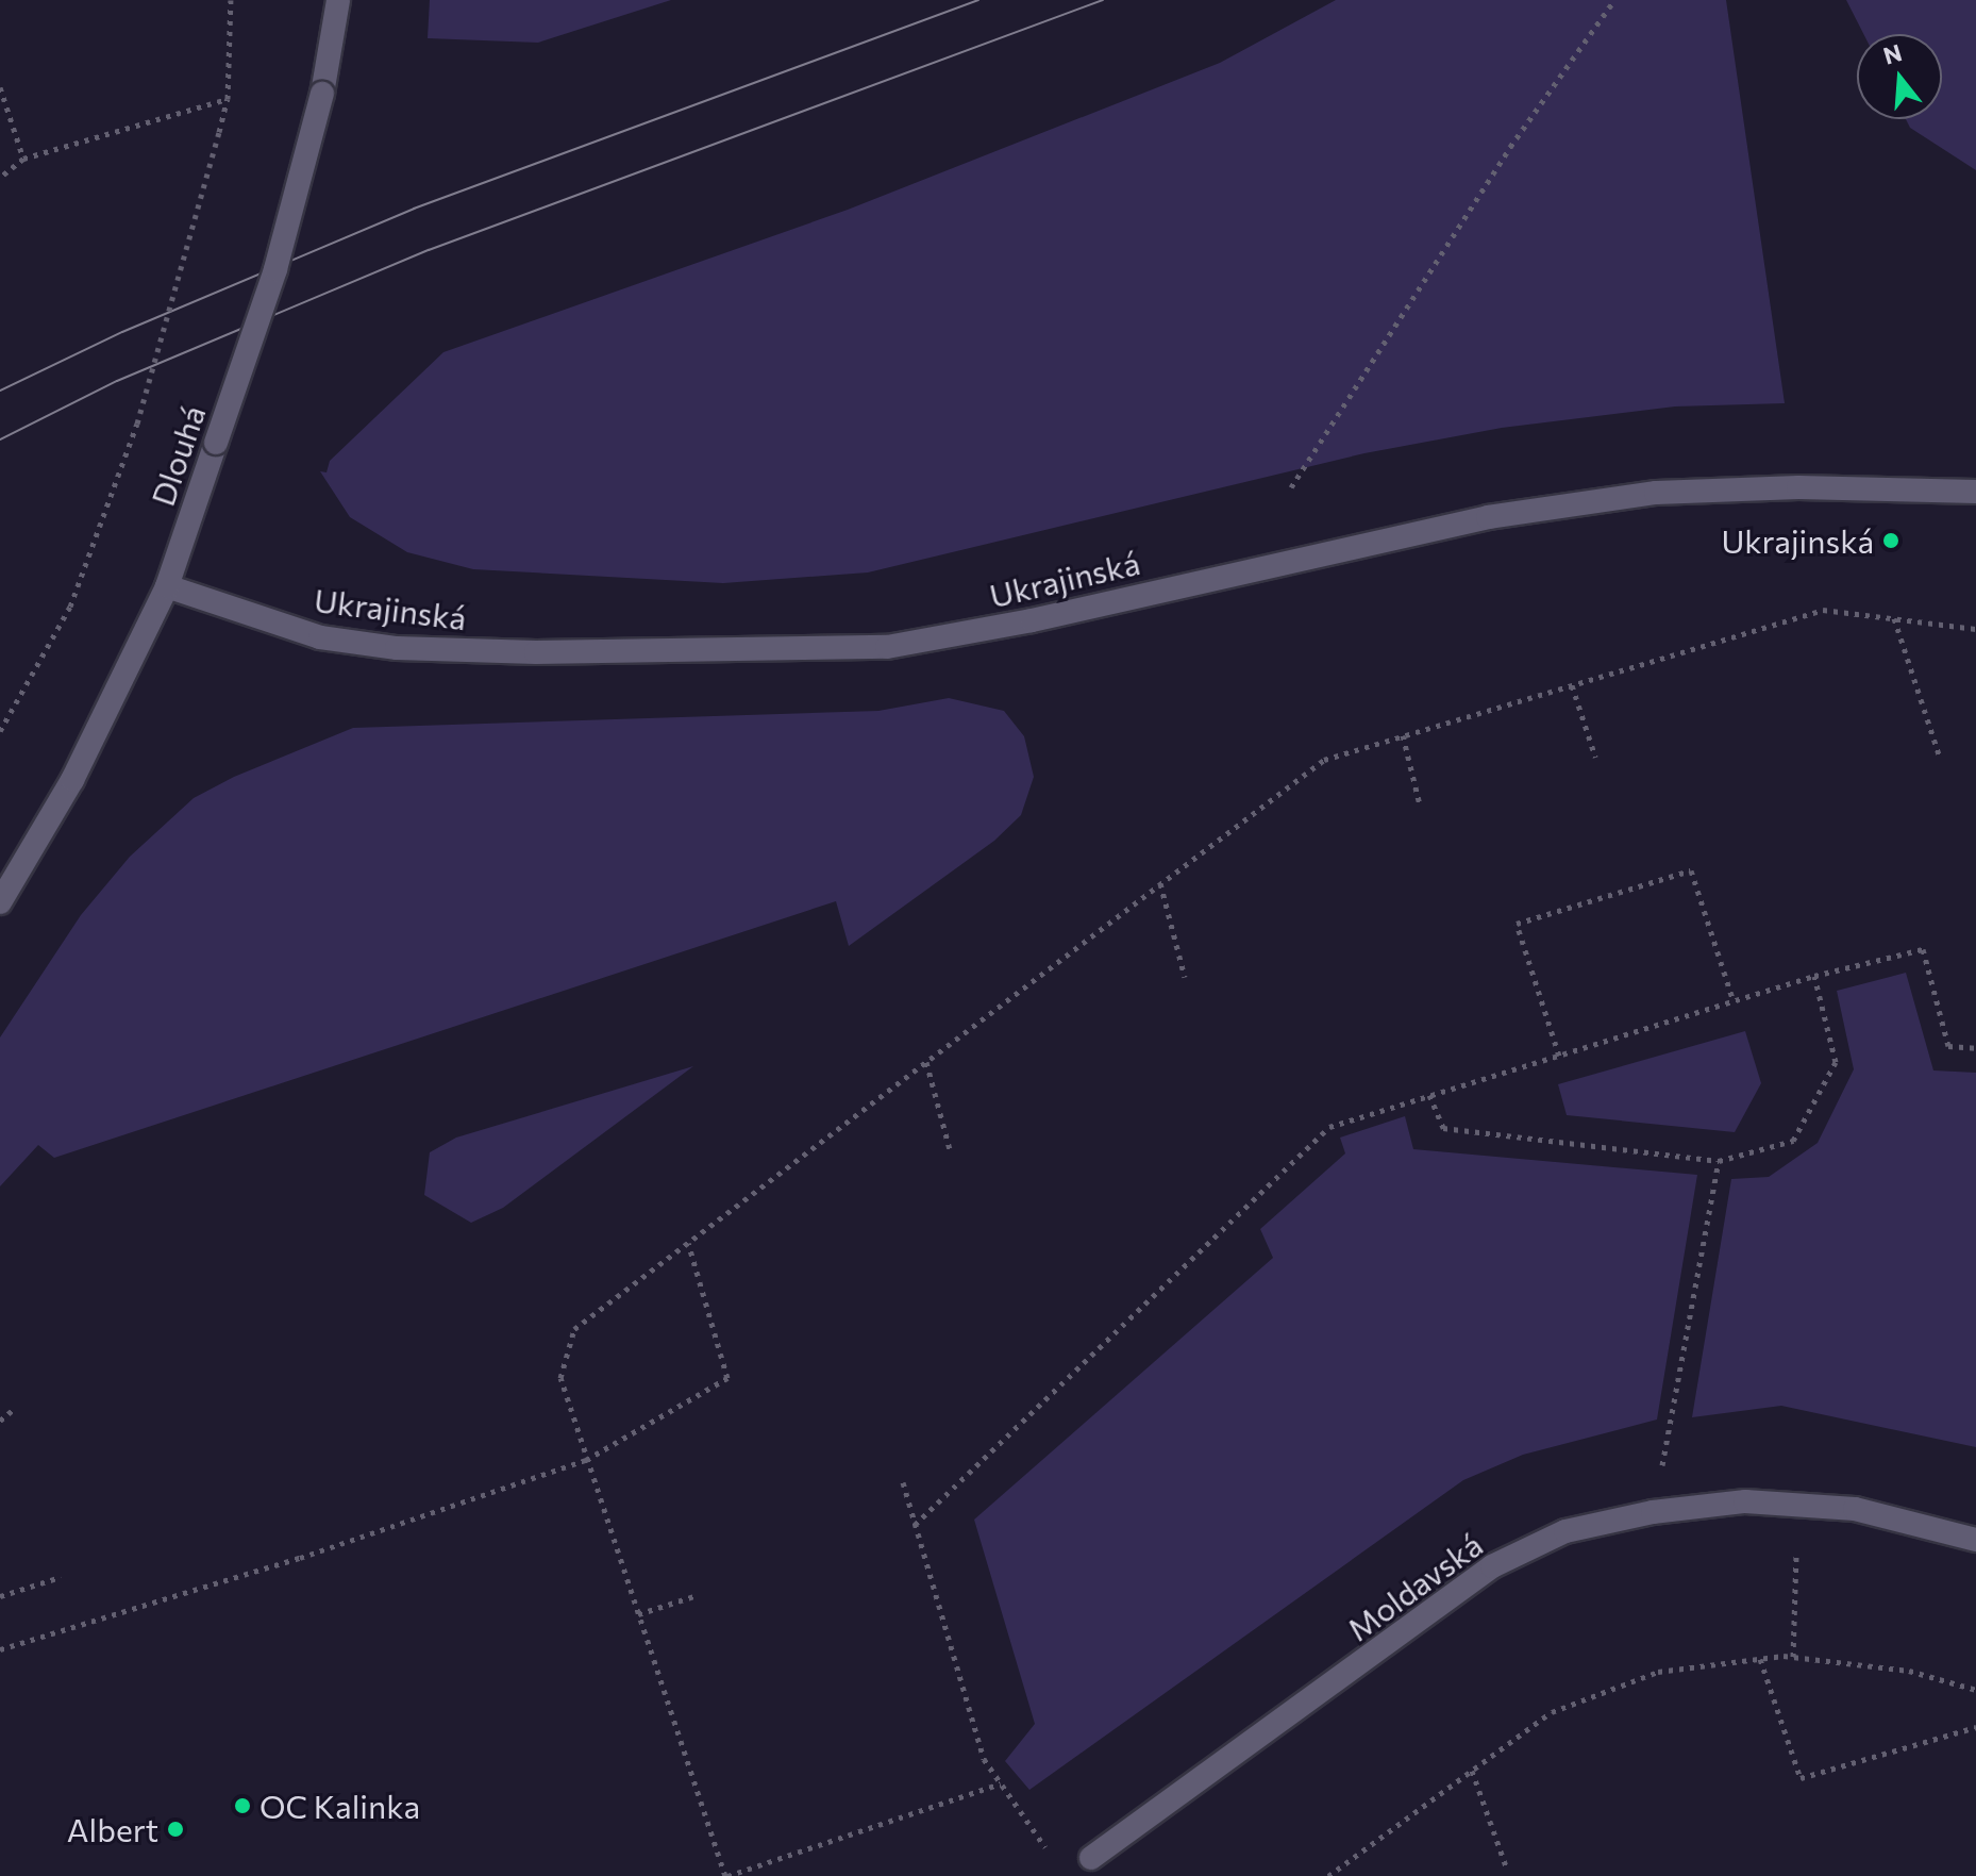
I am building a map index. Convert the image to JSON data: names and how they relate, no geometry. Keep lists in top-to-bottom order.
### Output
{
  "streets": {
    "street": ["Dlouhá", "Ukrajinská", "Moldavská"]
  },
  "crossings": [
    ["Dlouhá", "Ukrajinská"]
  ],
  "places": ["Ukrajinská", "OC Kalinka", "Albert"],
  "north": "top"
}
